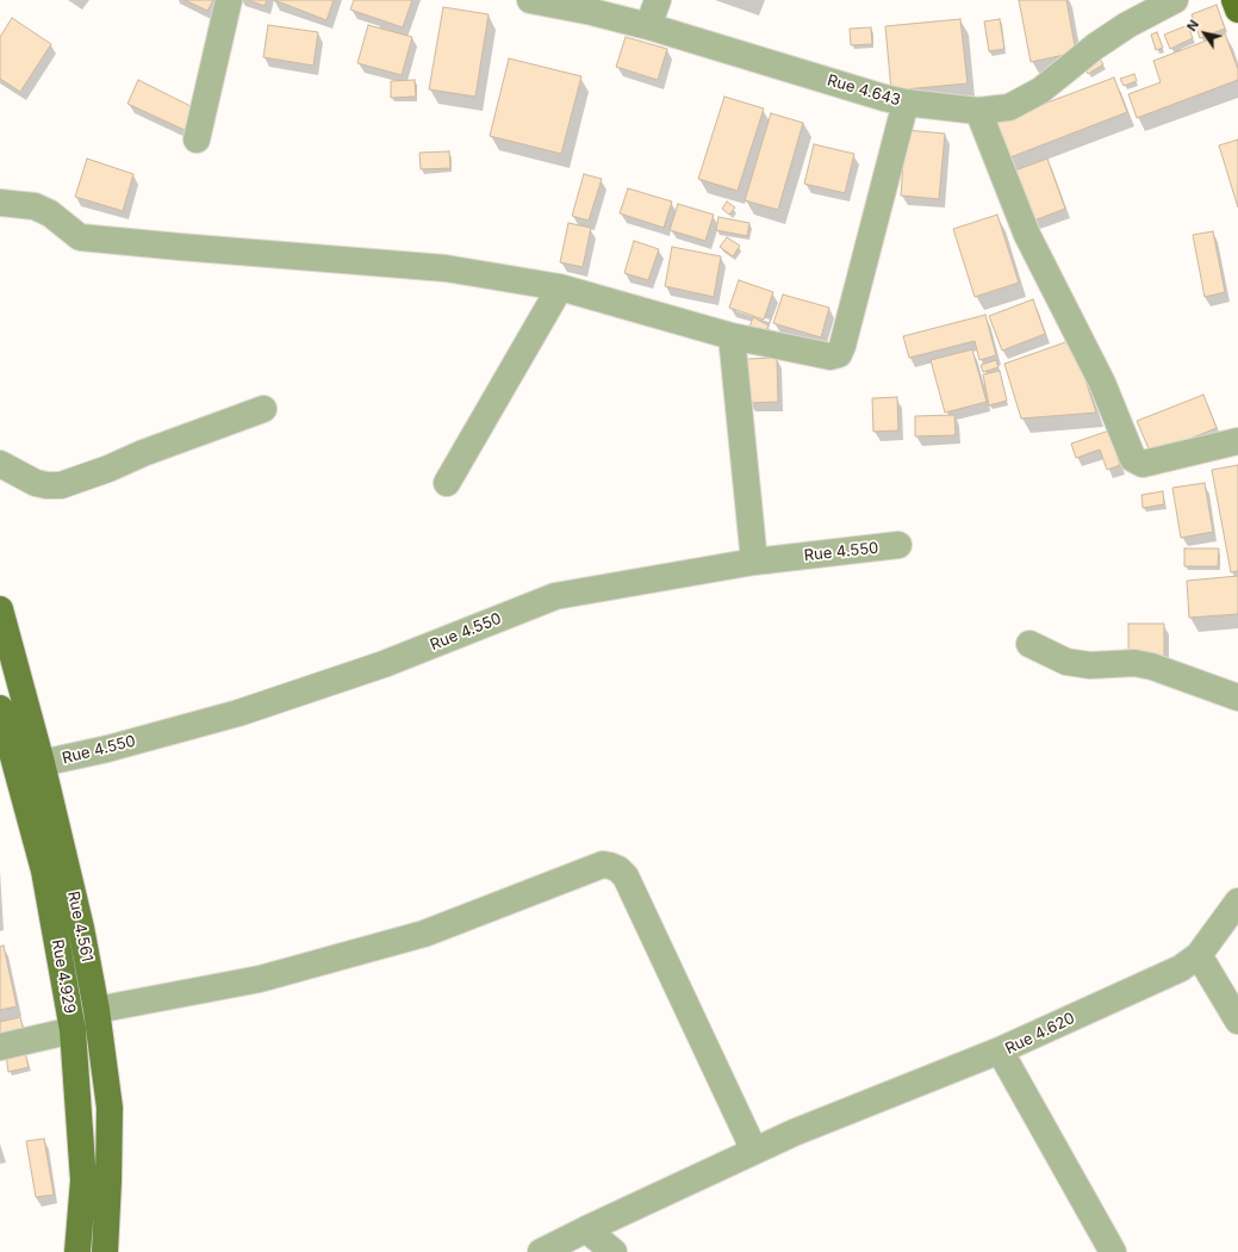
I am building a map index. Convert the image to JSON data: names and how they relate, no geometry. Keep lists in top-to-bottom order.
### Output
{
  "streets": {
    "main road": ["Rue 4.561", "Rue 4.929"],
    "street": ["Rue 4.643", "Rue 4.550", "Rue 4.620"]
  },
  "crossings": [
    ["Rue 4.550", "Rue 4.561"]
  ],
  "north": "top left"
}
